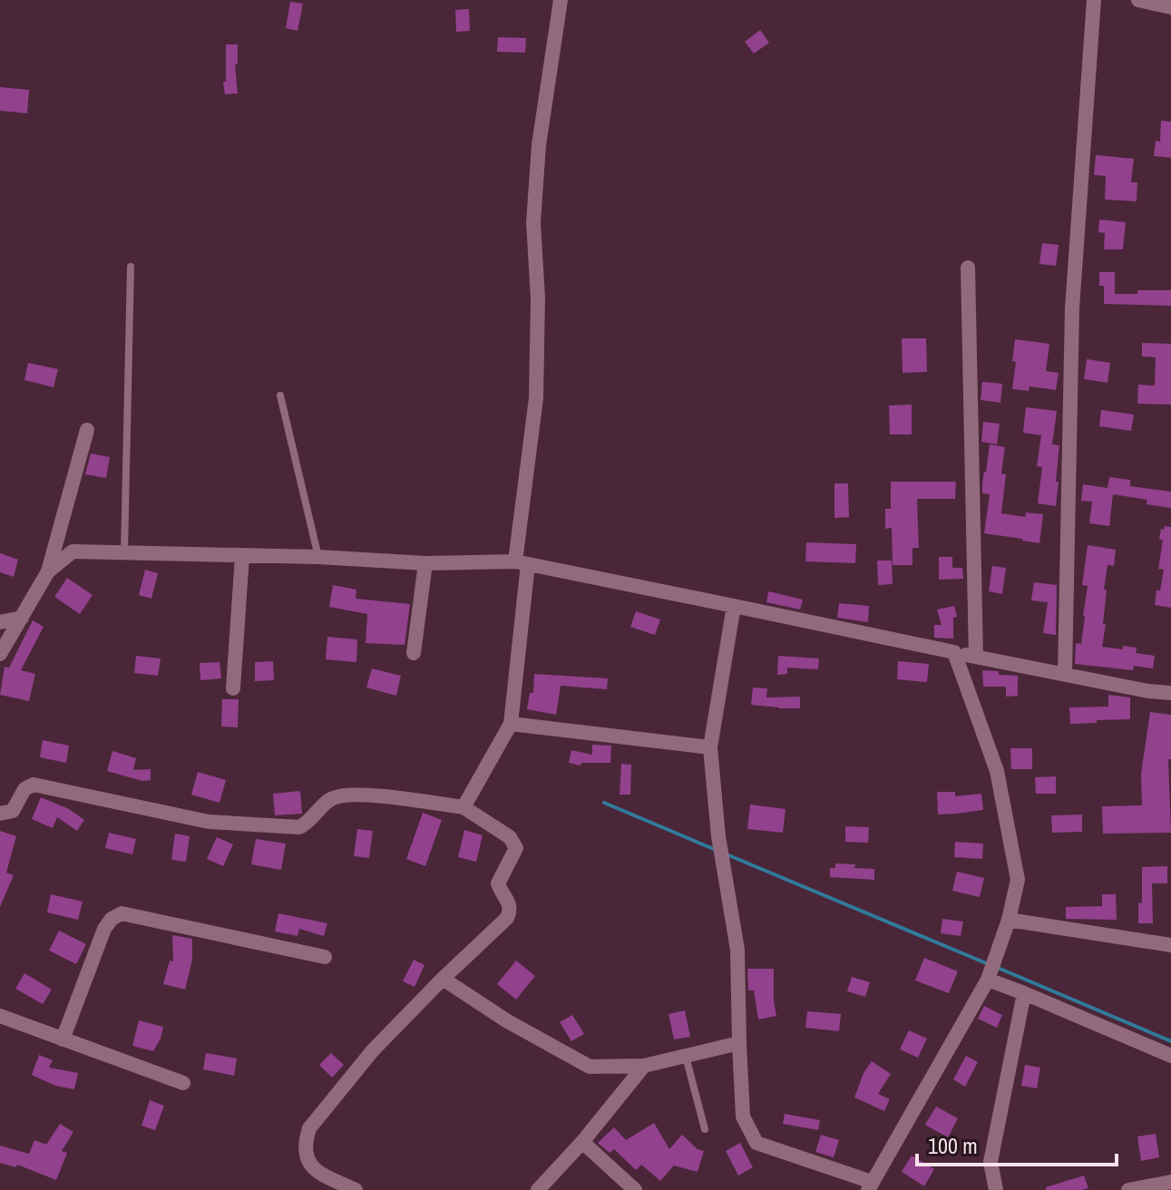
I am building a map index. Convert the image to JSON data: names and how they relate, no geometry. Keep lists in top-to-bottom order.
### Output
{
  "scale_bar": "100 m"
}
